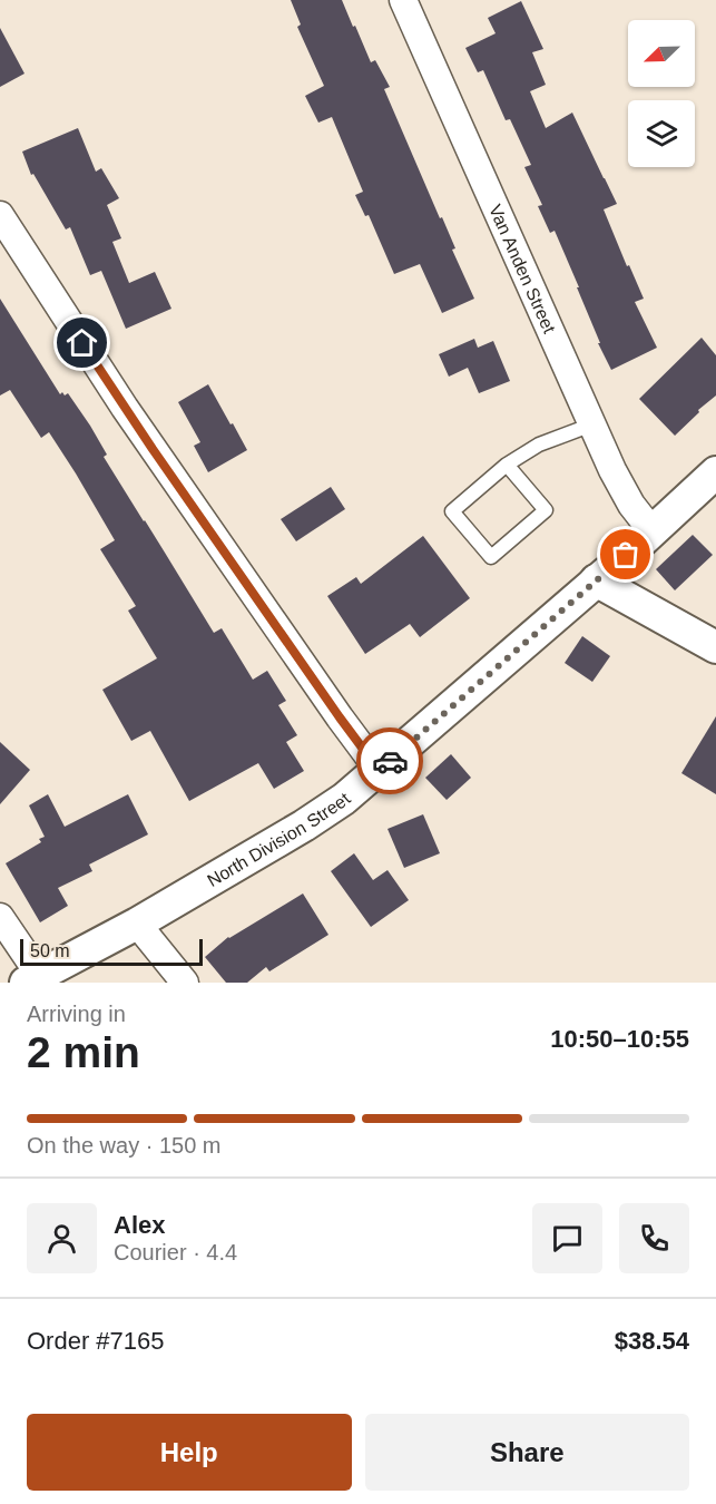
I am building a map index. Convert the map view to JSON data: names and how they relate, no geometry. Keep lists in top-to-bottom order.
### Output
{
  "streets": {
    "street": ["Van Anden Street", "North Division Street"]
  },
  "crossings": [
    ["Van Anden Street", "North Division Street"]
  ],
  "scale_bar": "50 m",
  "north": "bottom left",
  "page": {
    "scale": "50 m",
    "heading": ["2 min", "Arriving in", "10:50–10:55"],
    "panel": [
      "Alex",
      "Courier · 4.4",
      "Order #7165",
      "$38.54"
    ],
    "bar": "On the way · 150 m",
    "buttons": ["Help", "Share"]
  }
}
